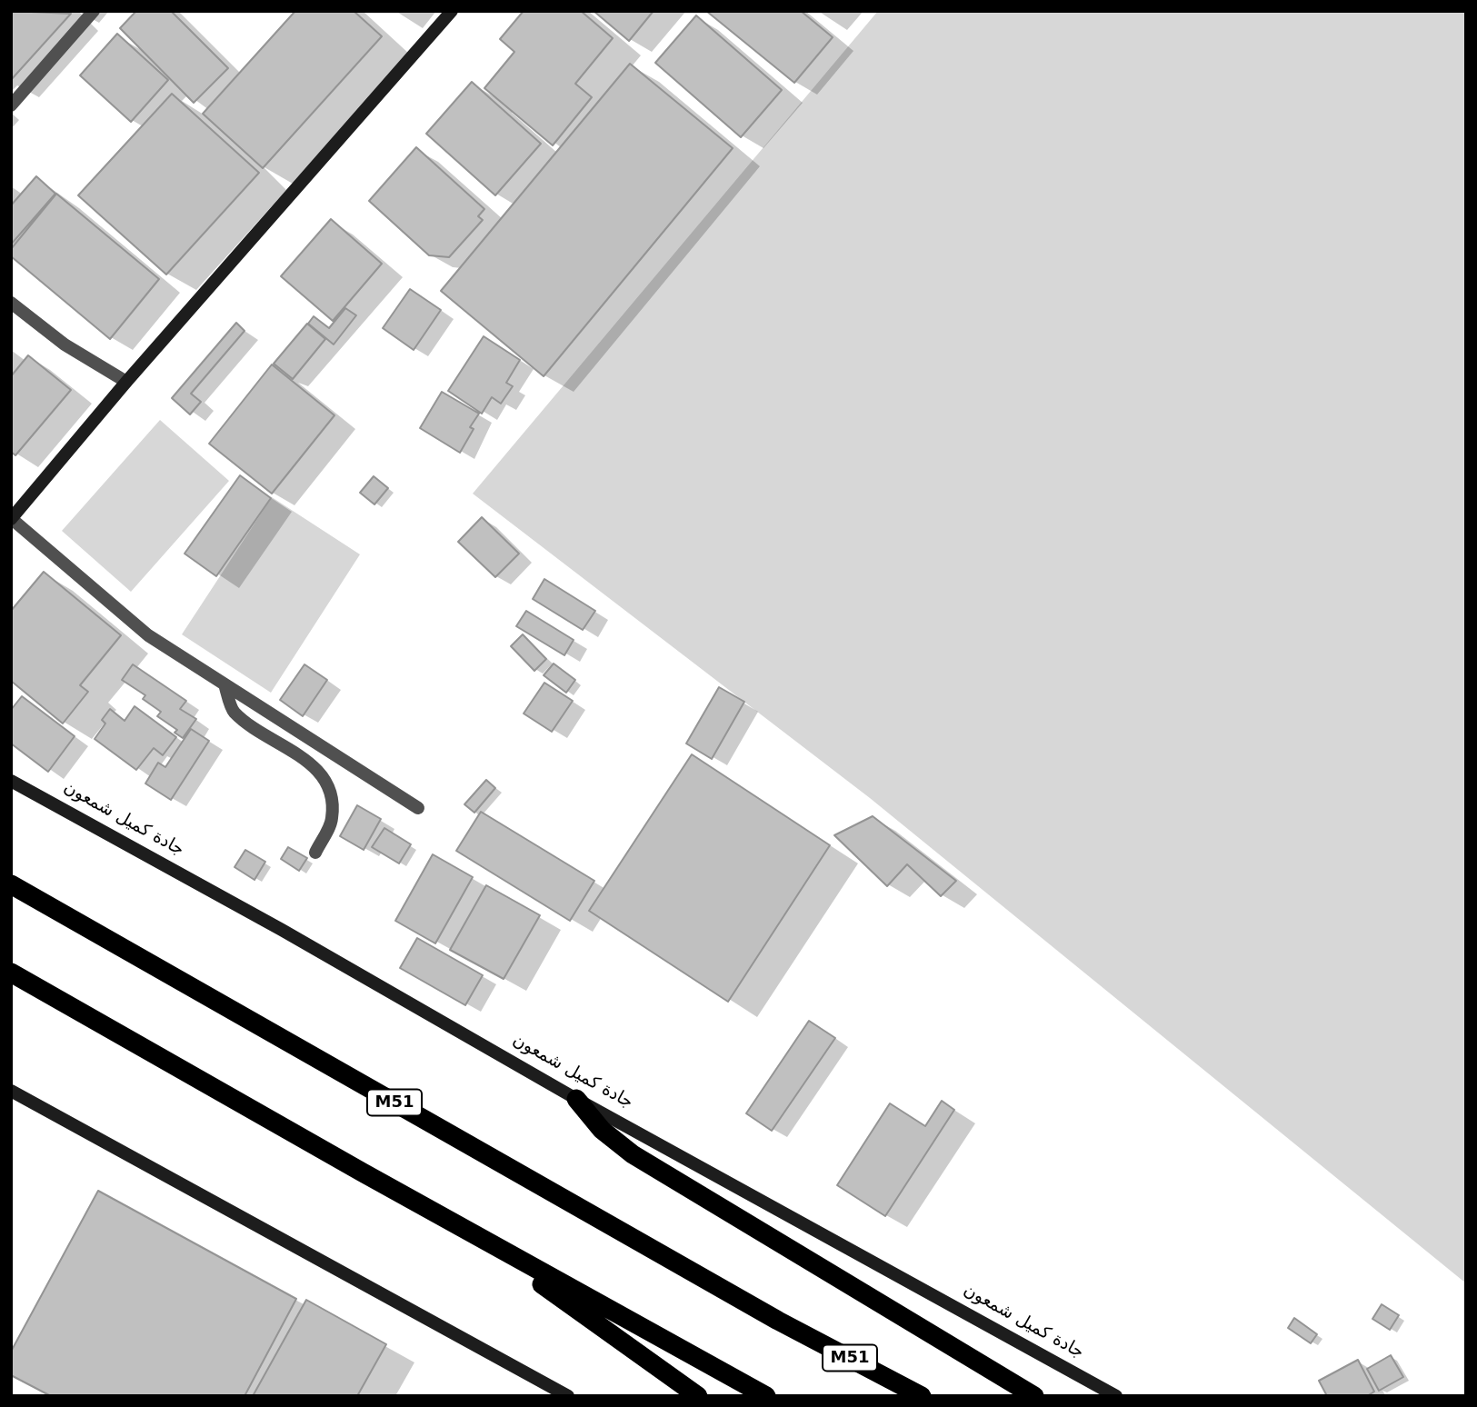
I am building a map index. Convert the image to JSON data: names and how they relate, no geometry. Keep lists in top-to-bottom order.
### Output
{
  "streets": {
    "highway": ["M51"],
    "main road": ["جادة كميل شمعون"]
  }
}
